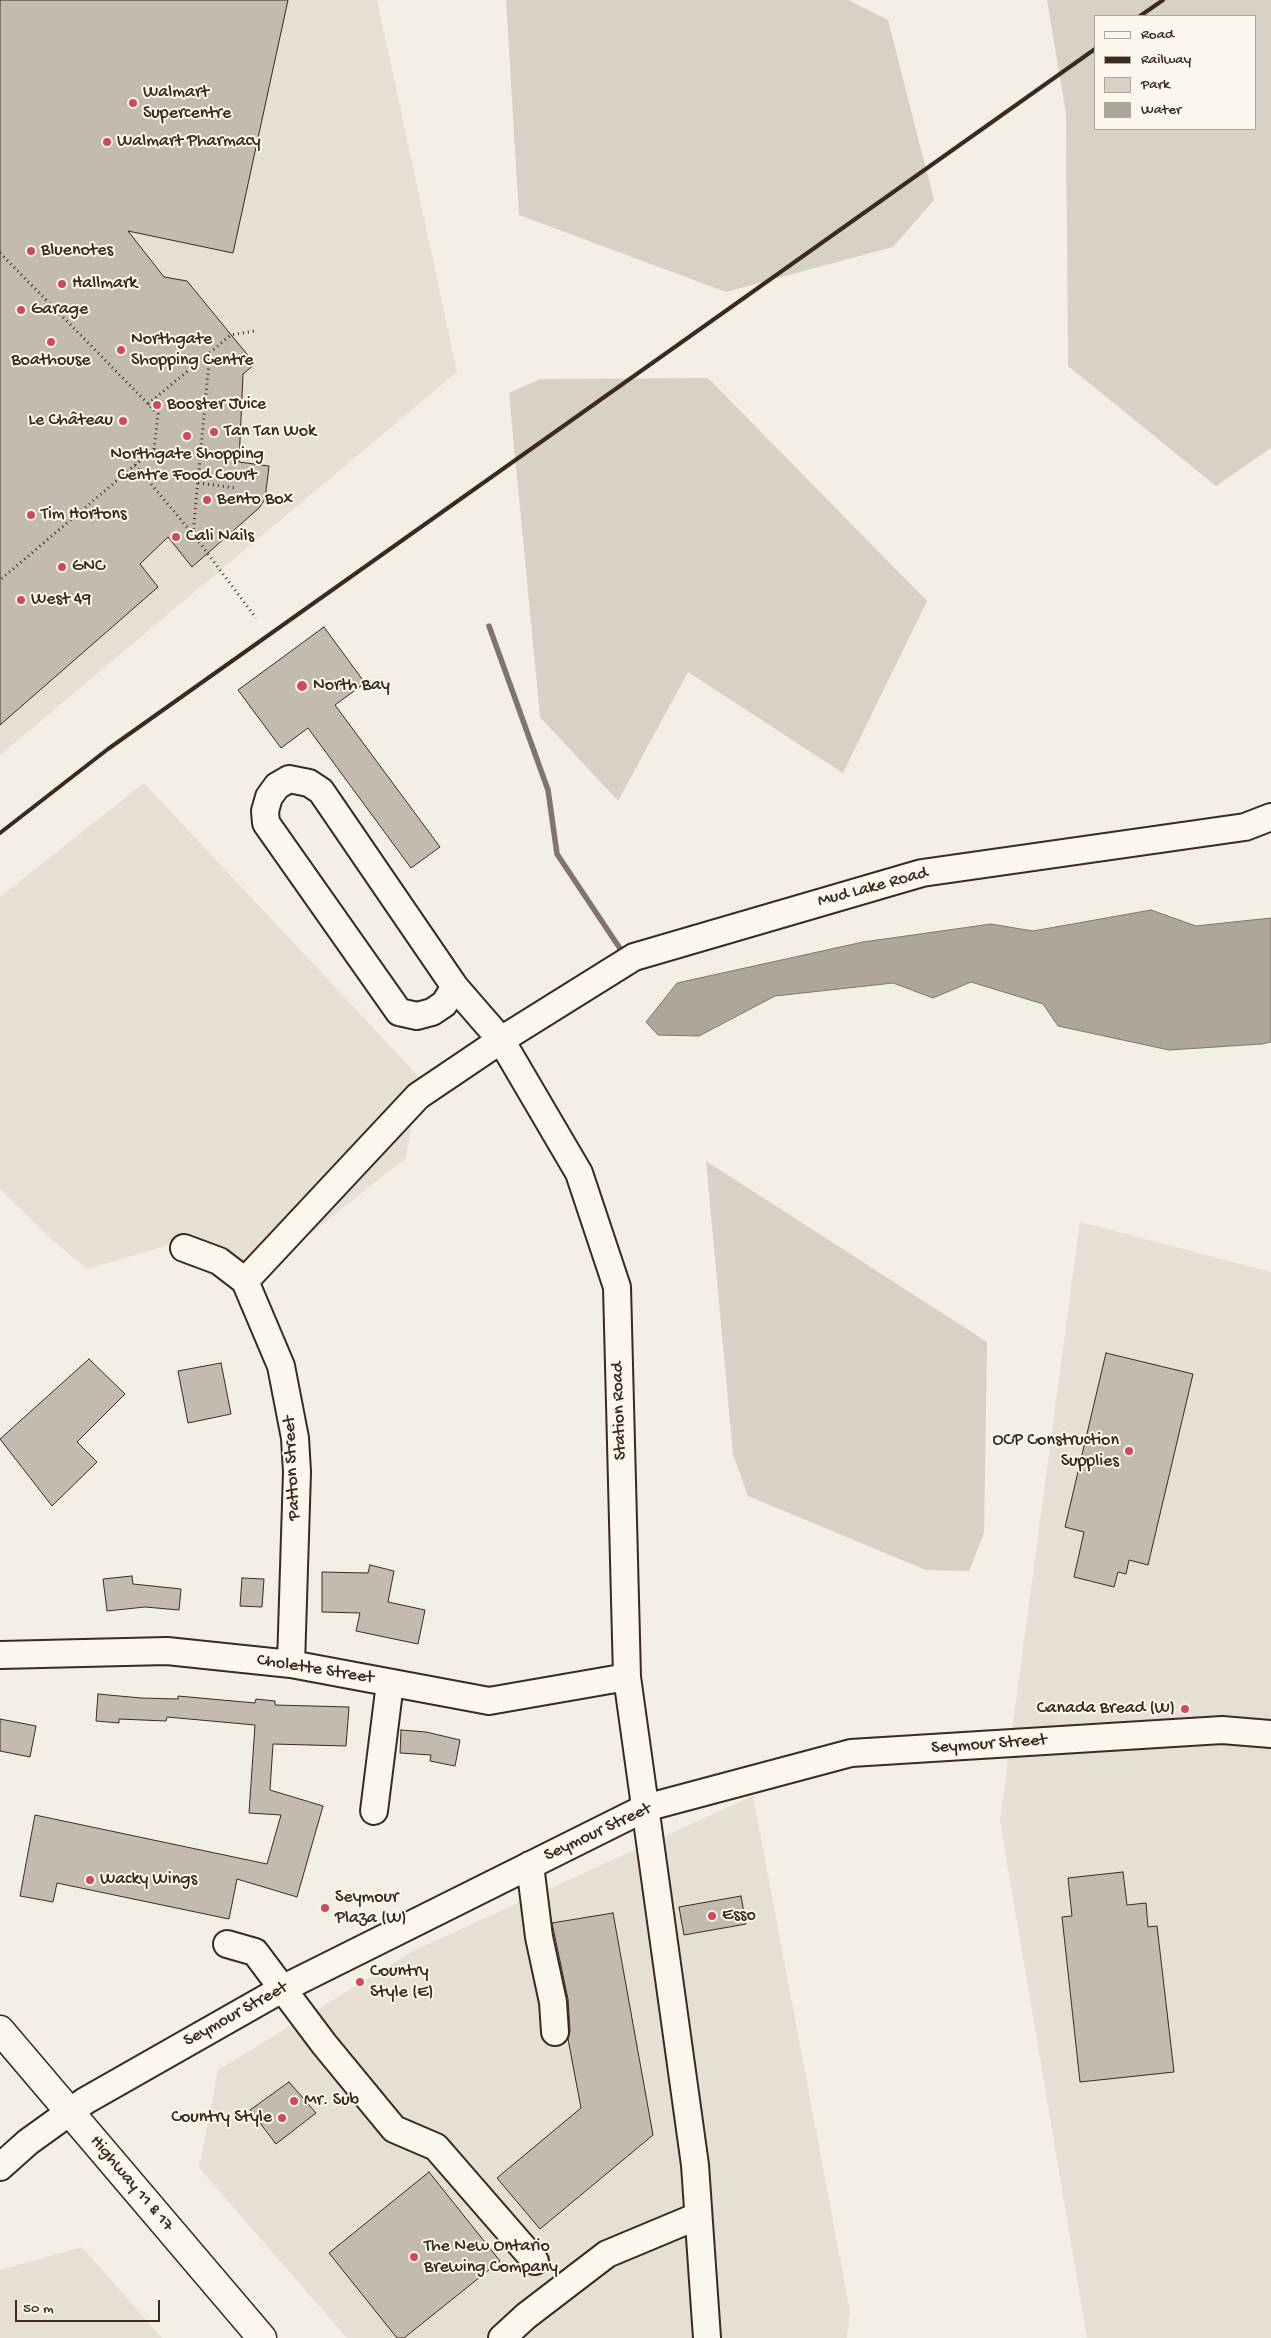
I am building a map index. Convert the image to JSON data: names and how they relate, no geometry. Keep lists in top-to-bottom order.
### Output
{
  "streets": {
    "highway": ["Highway 11 & 17"],
    "street": [
      "Mud Lake Road",
      "Station Road",
      "Patton Street",
      "Cholette Street",
      "Seymour Street"
    ]
  },
  "crossings": [
    ["Mud Lake Road", "Station Road"],
    ["Station Road", "Cholette Street"],
    ["Station Road", "Seymour Street"],
    ["Patton Street", "Cholette Street"],
    ["Seymour Street", "Highway 11 & 17"]
  ],
  "places": [
    "Walmart Supercentre",
    "Walmart Pharmacy",
    "Bluenotes",
    "Hallmark",
    "Garage",
    "Boathouse",
    "Northgate Shopping Centre",
    "Booster Juice",
    "Le Château",
    "Tan Tan Wok",
    "Northgate Shopping Centre Food Court",
    "Bento Box",
    "Tim Hortons",
    "Cali Nails",
    "GNC",
    "West 49",
    "North Bay",
    "OCP Construction Supplies",
    "Canada Bread (W)",
    "Wacky Wings",
    "Seymour Plaza (W)",
    "Esso",
    "Country Style (E)",
    "Mr. Sub",
    "Country Style",
    "The New Ontario Brewing Company"
  ],
  "legend": [
    "Road",
    "Railway",
    "Park",
    "Water"
  ],
  "scale_bar": "50 m"
}
